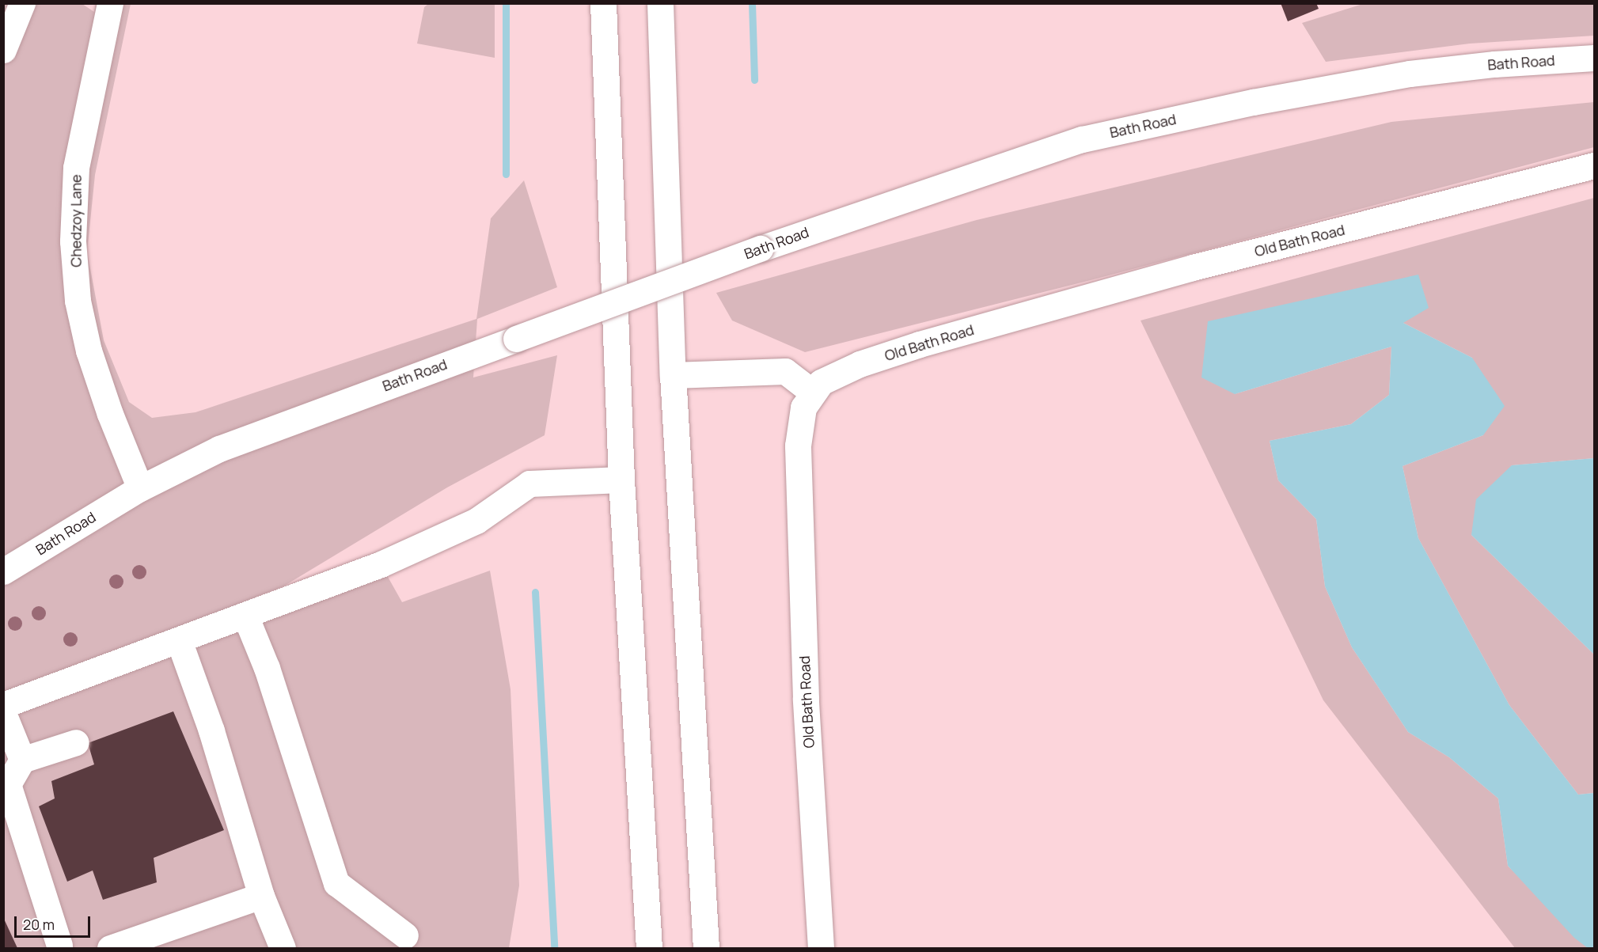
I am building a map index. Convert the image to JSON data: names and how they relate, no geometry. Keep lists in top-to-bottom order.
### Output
{
  "streets": {
    "main road": ["Bath Road", "Chedzoy Lane", "Old Bath Road"]
  },
  "crossings": [
    ["Bath Road", "Chedzoy Lane"]
  ],
  "scale_bar": "20 m"
}
